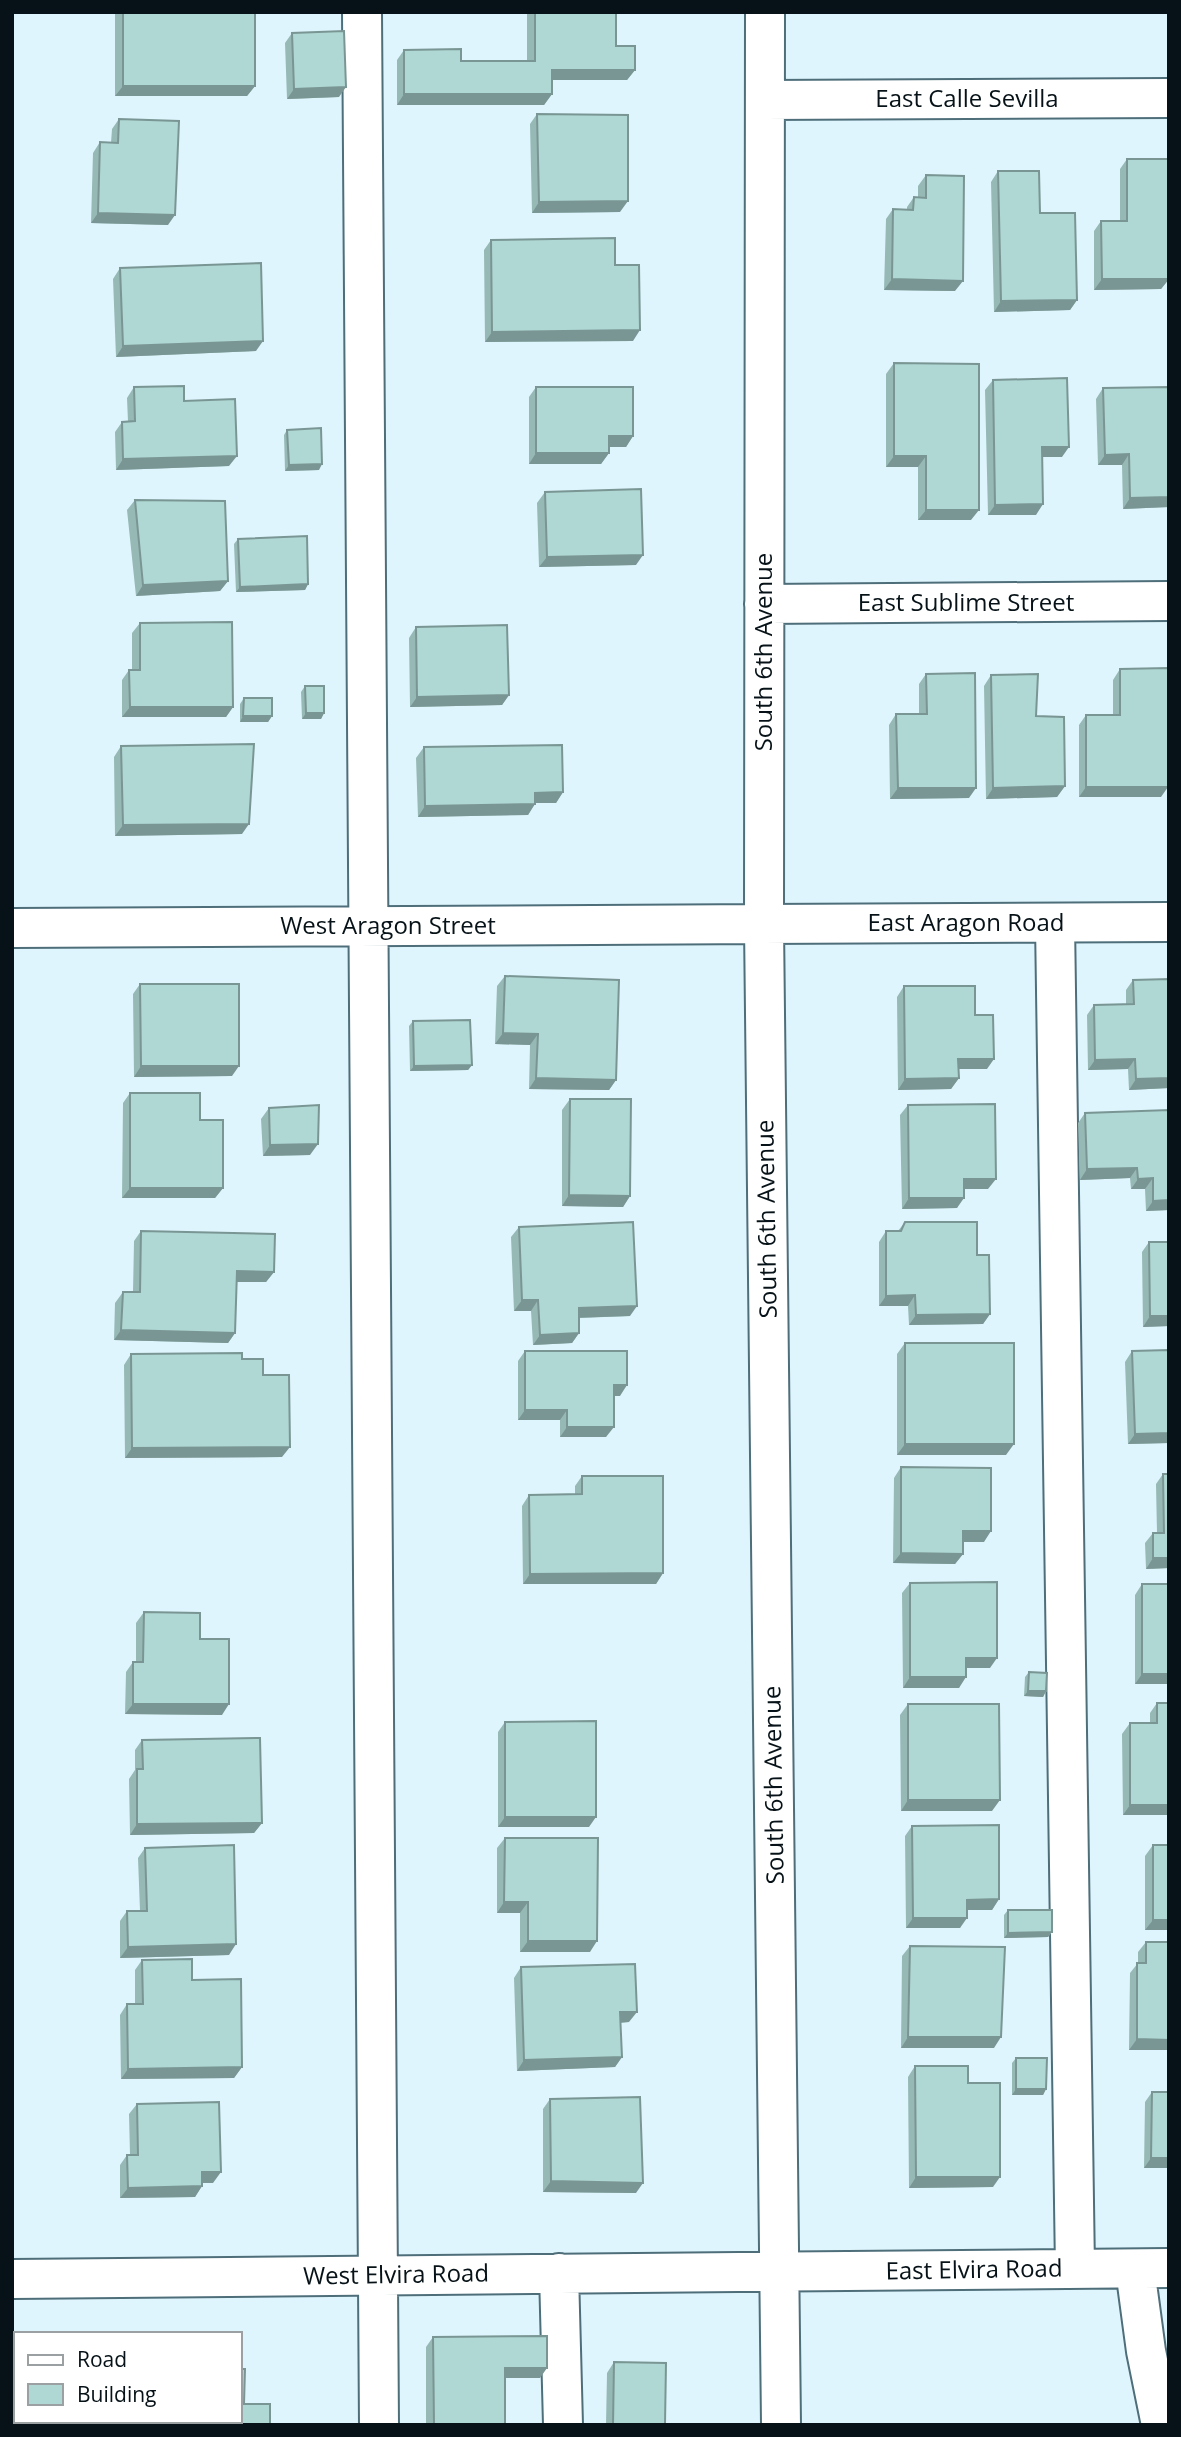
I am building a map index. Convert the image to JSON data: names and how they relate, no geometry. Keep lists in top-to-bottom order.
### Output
{
  "streets": {
    "street": [
      "East Calle Sevilla",
      "East Sublime Street",
      "South 6th Avenue",
      "East Aragon Road",
      "West Aragon Street",
      "East Elvira Road",
      "West Elvira Road"
    ]
  },
  "crossings": [
    ["East Calle Sevilla", "South 6th Avenue"],
    ["East Sublime Street", "South 6th Avenue"],
    ["South 6th Avenue", "East Aragon Road"],
    ["South 6th Avenue", "West Aragon Street"],
    ["South 6th Avenue", "East Elvira Road"],
    ["South 6th Avenue", "West Elvira Road"],
    ["East Aragon Road", "West Aragon Street"],
    ["East Elvira Road", "West Elvira Road"]
  ],
  "legend": ["Road", "Building"]
}
